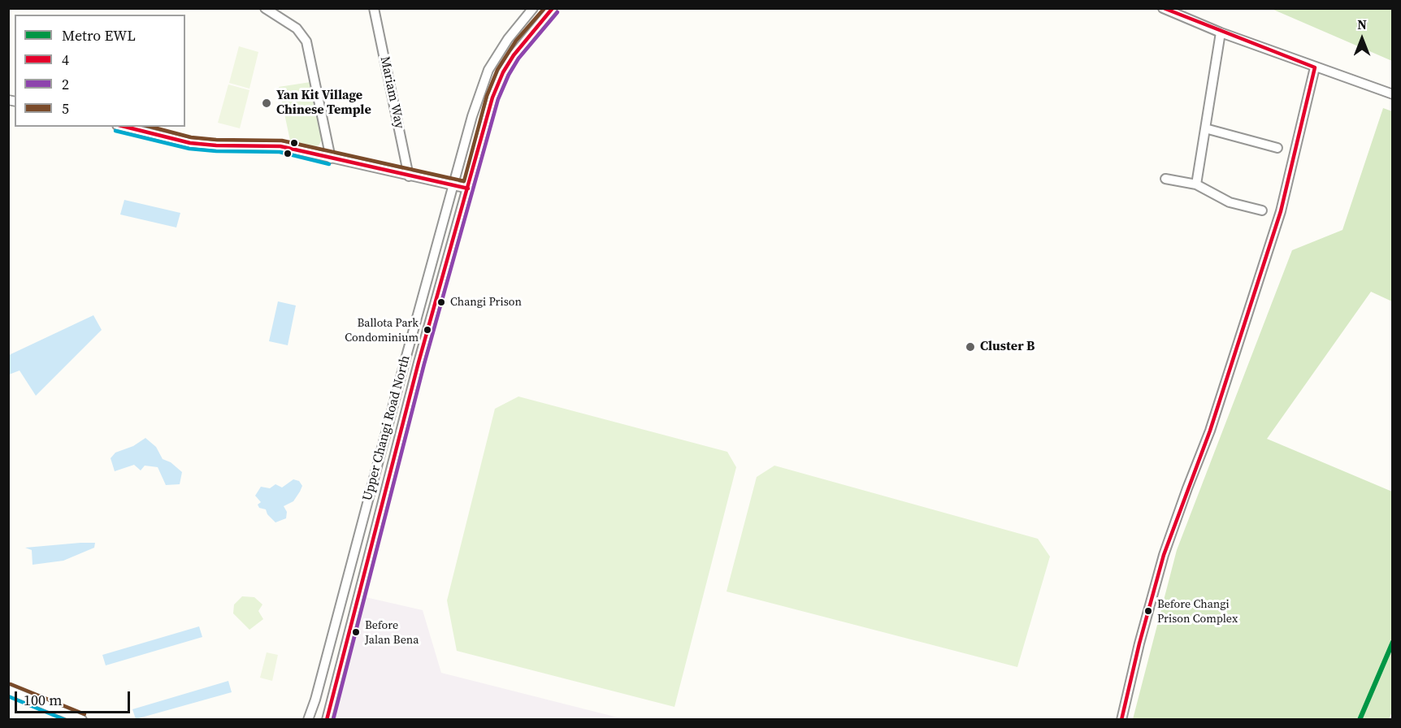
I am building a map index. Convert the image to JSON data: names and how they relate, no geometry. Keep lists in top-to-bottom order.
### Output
{
  "streets": {
    "street": ["Mariam Way", "Upper Changi Road North"]
  },
  "places": [
    "Yan Kit Village Chinese Temple",
    "Changi Prison",
    "Ballota Park Condominium",
    "Cluster B",
    "Before Changi Prison Complex",
    "Before Jalan Bena"
  ],
  "lines": [
    "transit line 4",
    "transit line 5",
    "transit line 2",
    "metro line EWL"
  ],
  "legend": [
    "Metro EWL",
    "4",
    "2",
    "5"
  ],
  "scale_bar": "100 m",
  "north": "top"
}
